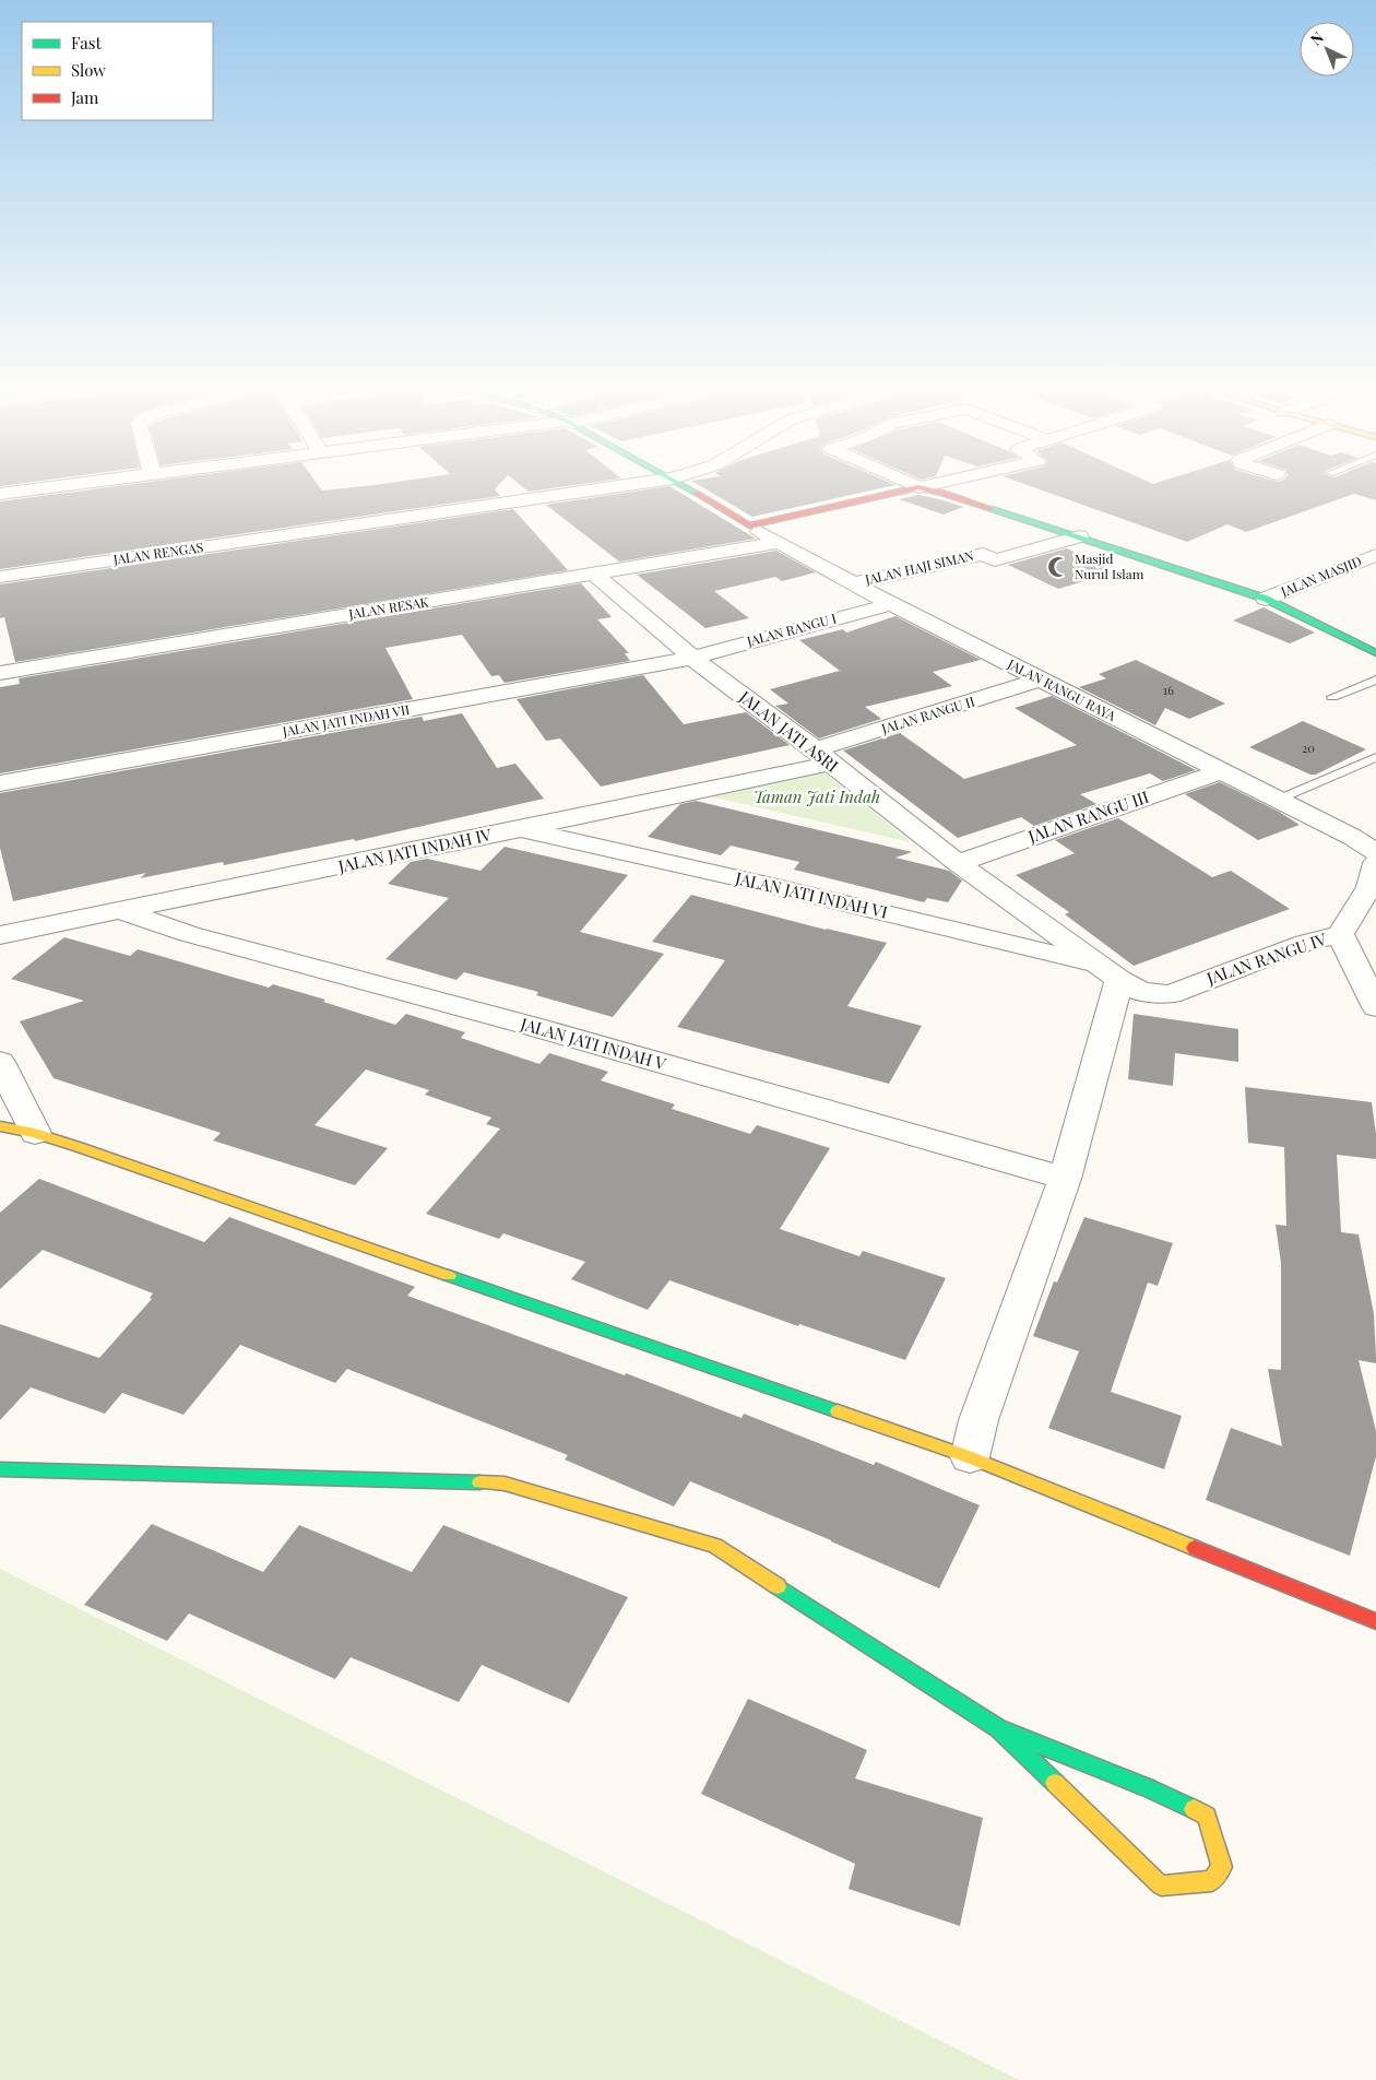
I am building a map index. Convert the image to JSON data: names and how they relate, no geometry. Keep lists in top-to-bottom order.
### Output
{
  "streets": {
    "street": [
      "JALAN RENGAS",
      "JALAN HAJI SIMAN",
      "JALAN MASJID",
      "JALAN RESAK",
      "JALAN RANGU I",
      "JALAN RANGU RAYA",
      "JALAN RANGU II",
      "JALAN JATI INDAH VII",
      "JALAN JATI ASRI",
      "JALAN RANGU III",
      "JALAN JATI INDAH IV",
      "JALAN JATI INDAH VI",
      "JALAN RANGU IV",
      "JALAN JATI INDAH V"
    ]
  },
  "crossings": [
    ["JALAN HAJI SIMAN", "JALAN RANGU RAYA"],
    ["JALAN RESAK", "JALAN RANGU RAYA"],
    ["JALAN RESAK", "JALAN JATI ASRI"],
    ["JALAN RANGU I", "JALAN RANGU RAYA"],
    ["JALAN RANGU I", "JALAN JATI INDAH VII"],
    ["JALAN RANGU I", "JALAN JATI ASRI"],
    ["JALAN RANGU RAYA", "JALAN RANGU II"],
    ["JALAN RANGU RAYA", "JALAN RANGU III"],
    ["JALAN RANGU II", "JALAN JATI ASRI"],
    ["JALAN RANGU II", "JALAN JATI INDAH IV"],
    ["JALAN JATI INDAH VII", "JALAN JATI ASRI"],
    ["JALAN JATI ASRI", "JALAN RANGU III"],
    ["JALAN JATI ASRI", "JALAN JATI INDAH IV"],
    ["JALAN JATI ASRI", "JALAN JATI INDAH VI"],
    ["JALAN JATI ASRI", "JALAN RANGU IV"],
    ["JALAN JATI INDAH IV", "JALAN JATI INDAH VI"],
    ["JALAN JATI INDAH IV", "JALAN JATI INDAH V"],
    ["JALAN JATI INDAH VI", "JALAN RANGU IV"]
  ],
  "parks": ["Taman Jati Indah"],
  "places": {
    "mosque": ["Masjid Nurul Islam"]
  },
  "house_numbers": ["16", "20"],
  "legend": ["Fast", "Slow", "Jam"],
  "north": "top left"
}
